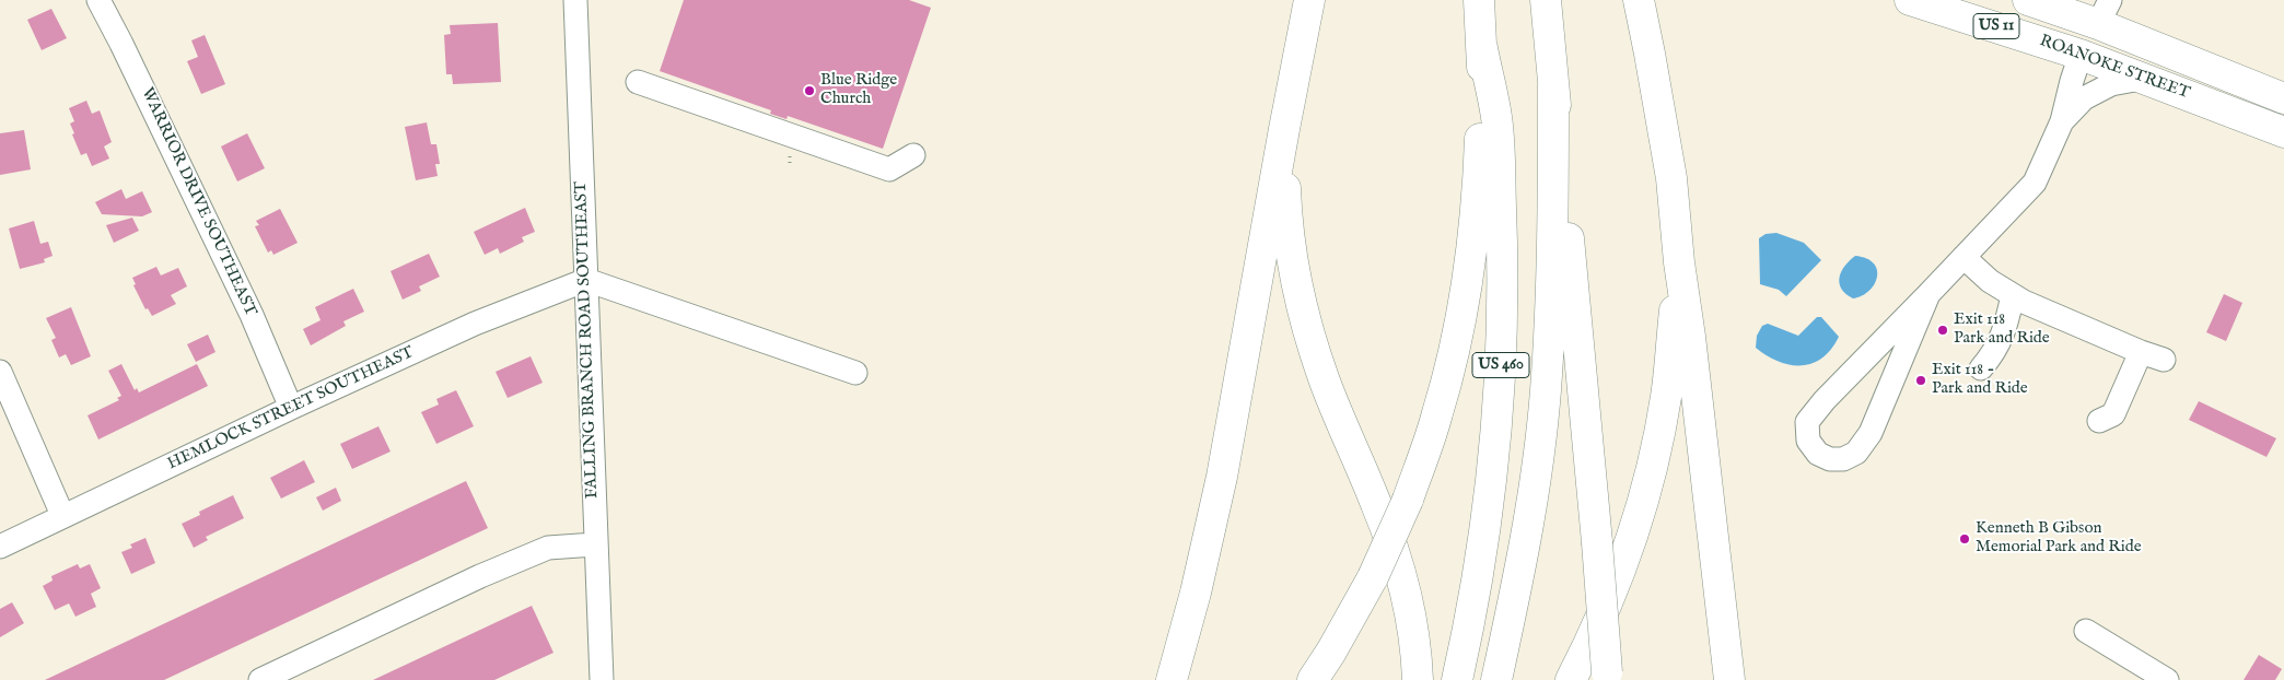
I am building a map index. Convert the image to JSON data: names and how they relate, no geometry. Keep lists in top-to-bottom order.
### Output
{
  "streets": {
    "main road": ["US 11", "ROANOKE STREET", "US 460"],
    "street": ["WARRIOR DRIVE SOUTHEAST", "FALLING BRANCH ROAD SOUTHEAST", "HEMLOCK STREET SOUTHEAST"]
  },
  "crossings": [
    ["WARRIOR DRIVE SOUTHEAST", "HEMLOCK STREET SOUTHEAST"],
    ["FALLING BRANCH ROAD SOUTHEAST", "HEMLOCK STREET SOUTHEAST"]
  ],
  "places": [
    "Blue Ridge Church",
    "Exit 118 Park and Ride",
    "Exit 118 - Park and Ride",
    "Kenneth B Gibson Memorial Park and Ride"
  ]
}
